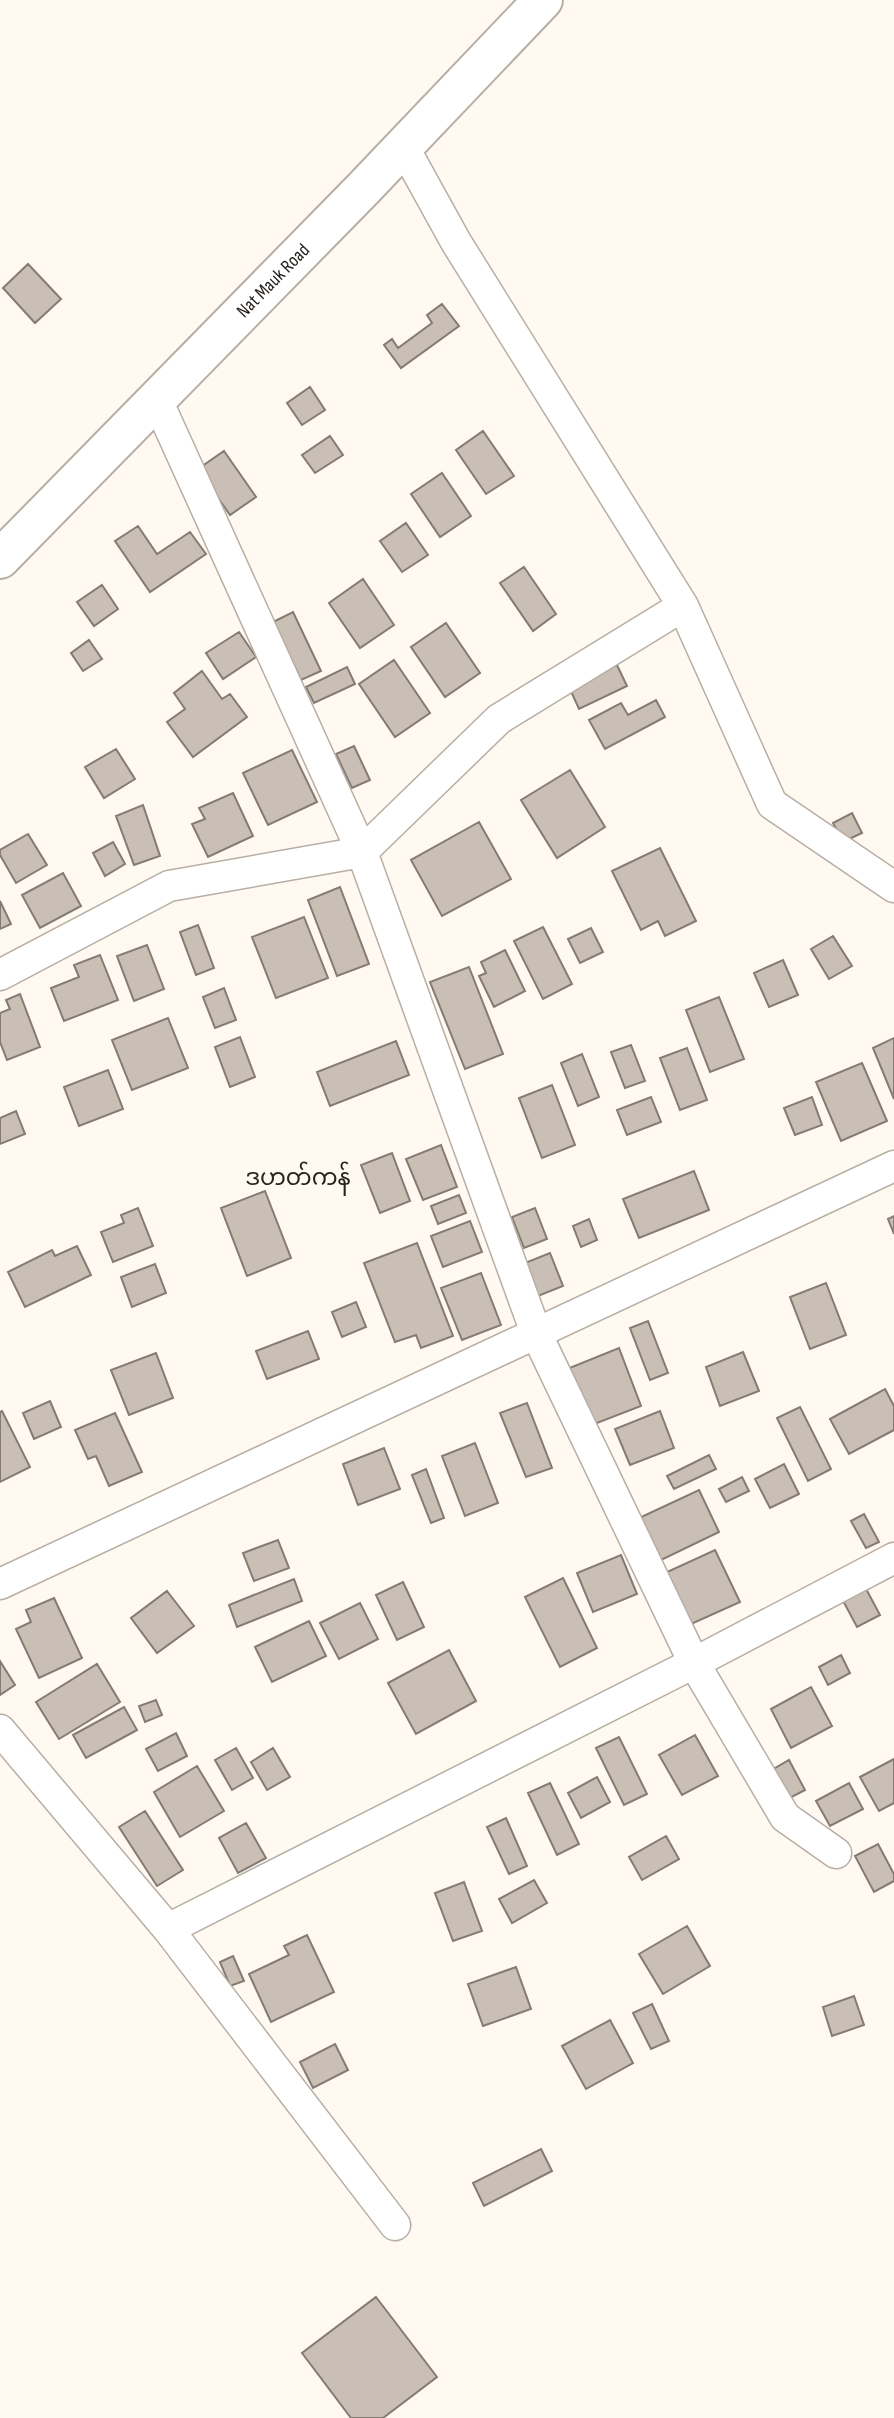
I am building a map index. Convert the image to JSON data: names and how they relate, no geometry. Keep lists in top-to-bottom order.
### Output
{
  "streets": {
    "highway": ["Nat Mauk Road"]
  },
  "districts": ["ဒဟတ်ကန်"]
}
